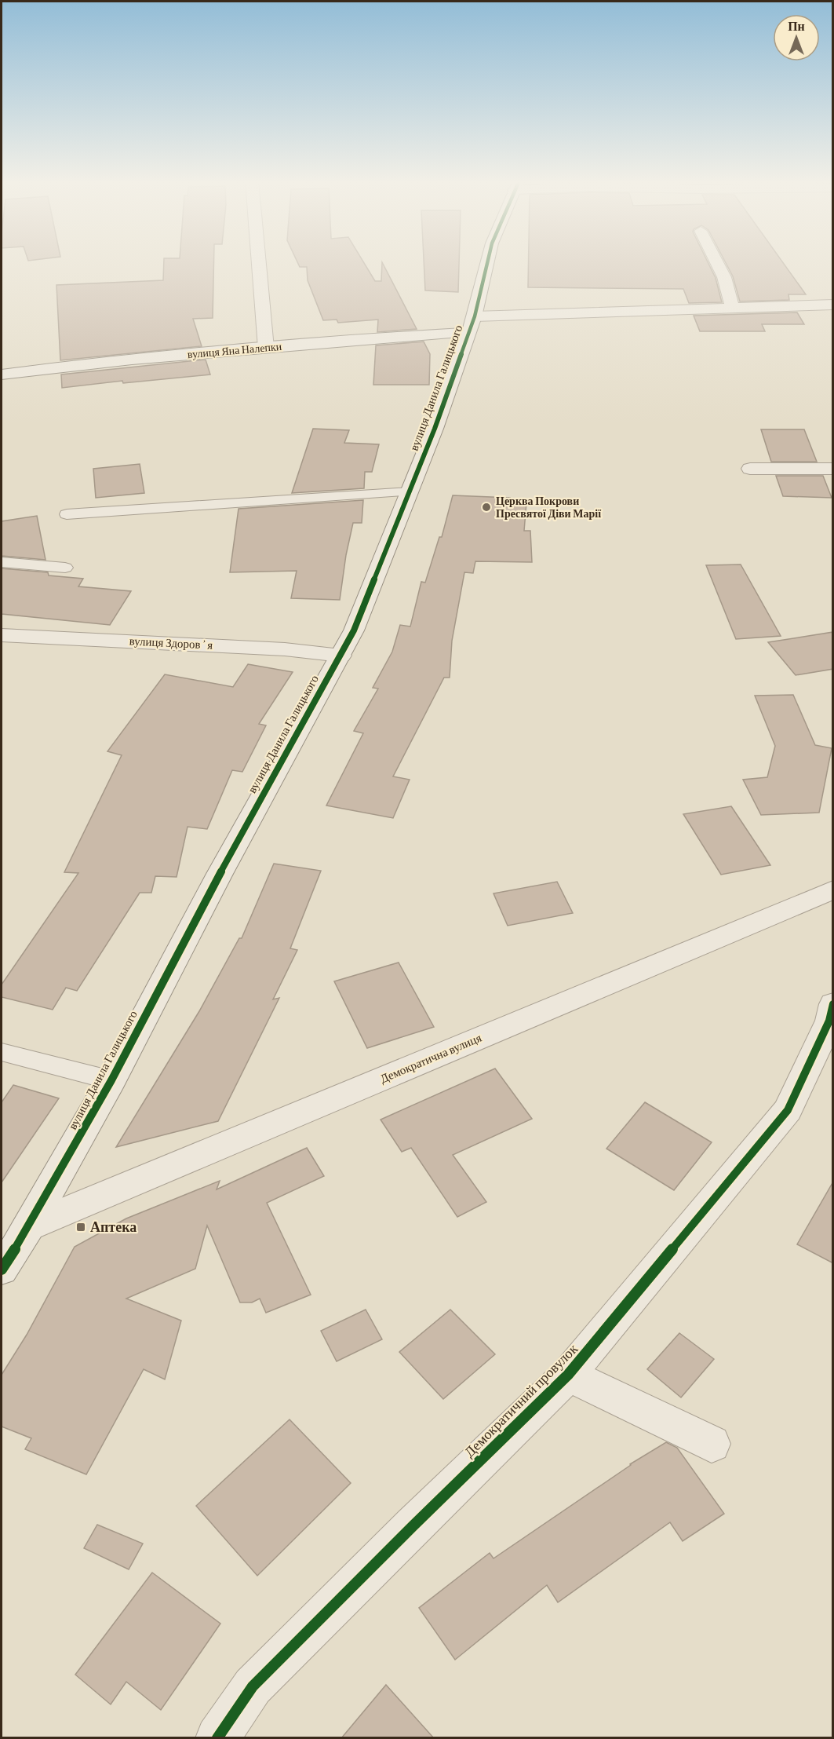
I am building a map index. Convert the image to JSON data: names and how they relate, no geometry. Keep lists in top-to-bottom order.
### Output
{
  "streets": {
    "street": [
      "вулиця Яна Налепки",
      "вулиця Данила Галицького",
      "вулиця Здоровʼя",
      "Демократична вулиця",
      "Демократичний провулок"
    ]
  },
  "crossings": [
    ["вулиця Яна Налепки", "вулиця Данила Галицького"],
    ["вулиця Данила Галицького", "вулиця Здоровʼя"],
    ["вулиця Данила Галицького", "Демократична вулиця"]
  ],
  "places": {
    "other": ["Церква Покрови Пресвятої Діви Марії"],
    "transit": ["Аптека"]
  },
  "north": "top"
}
